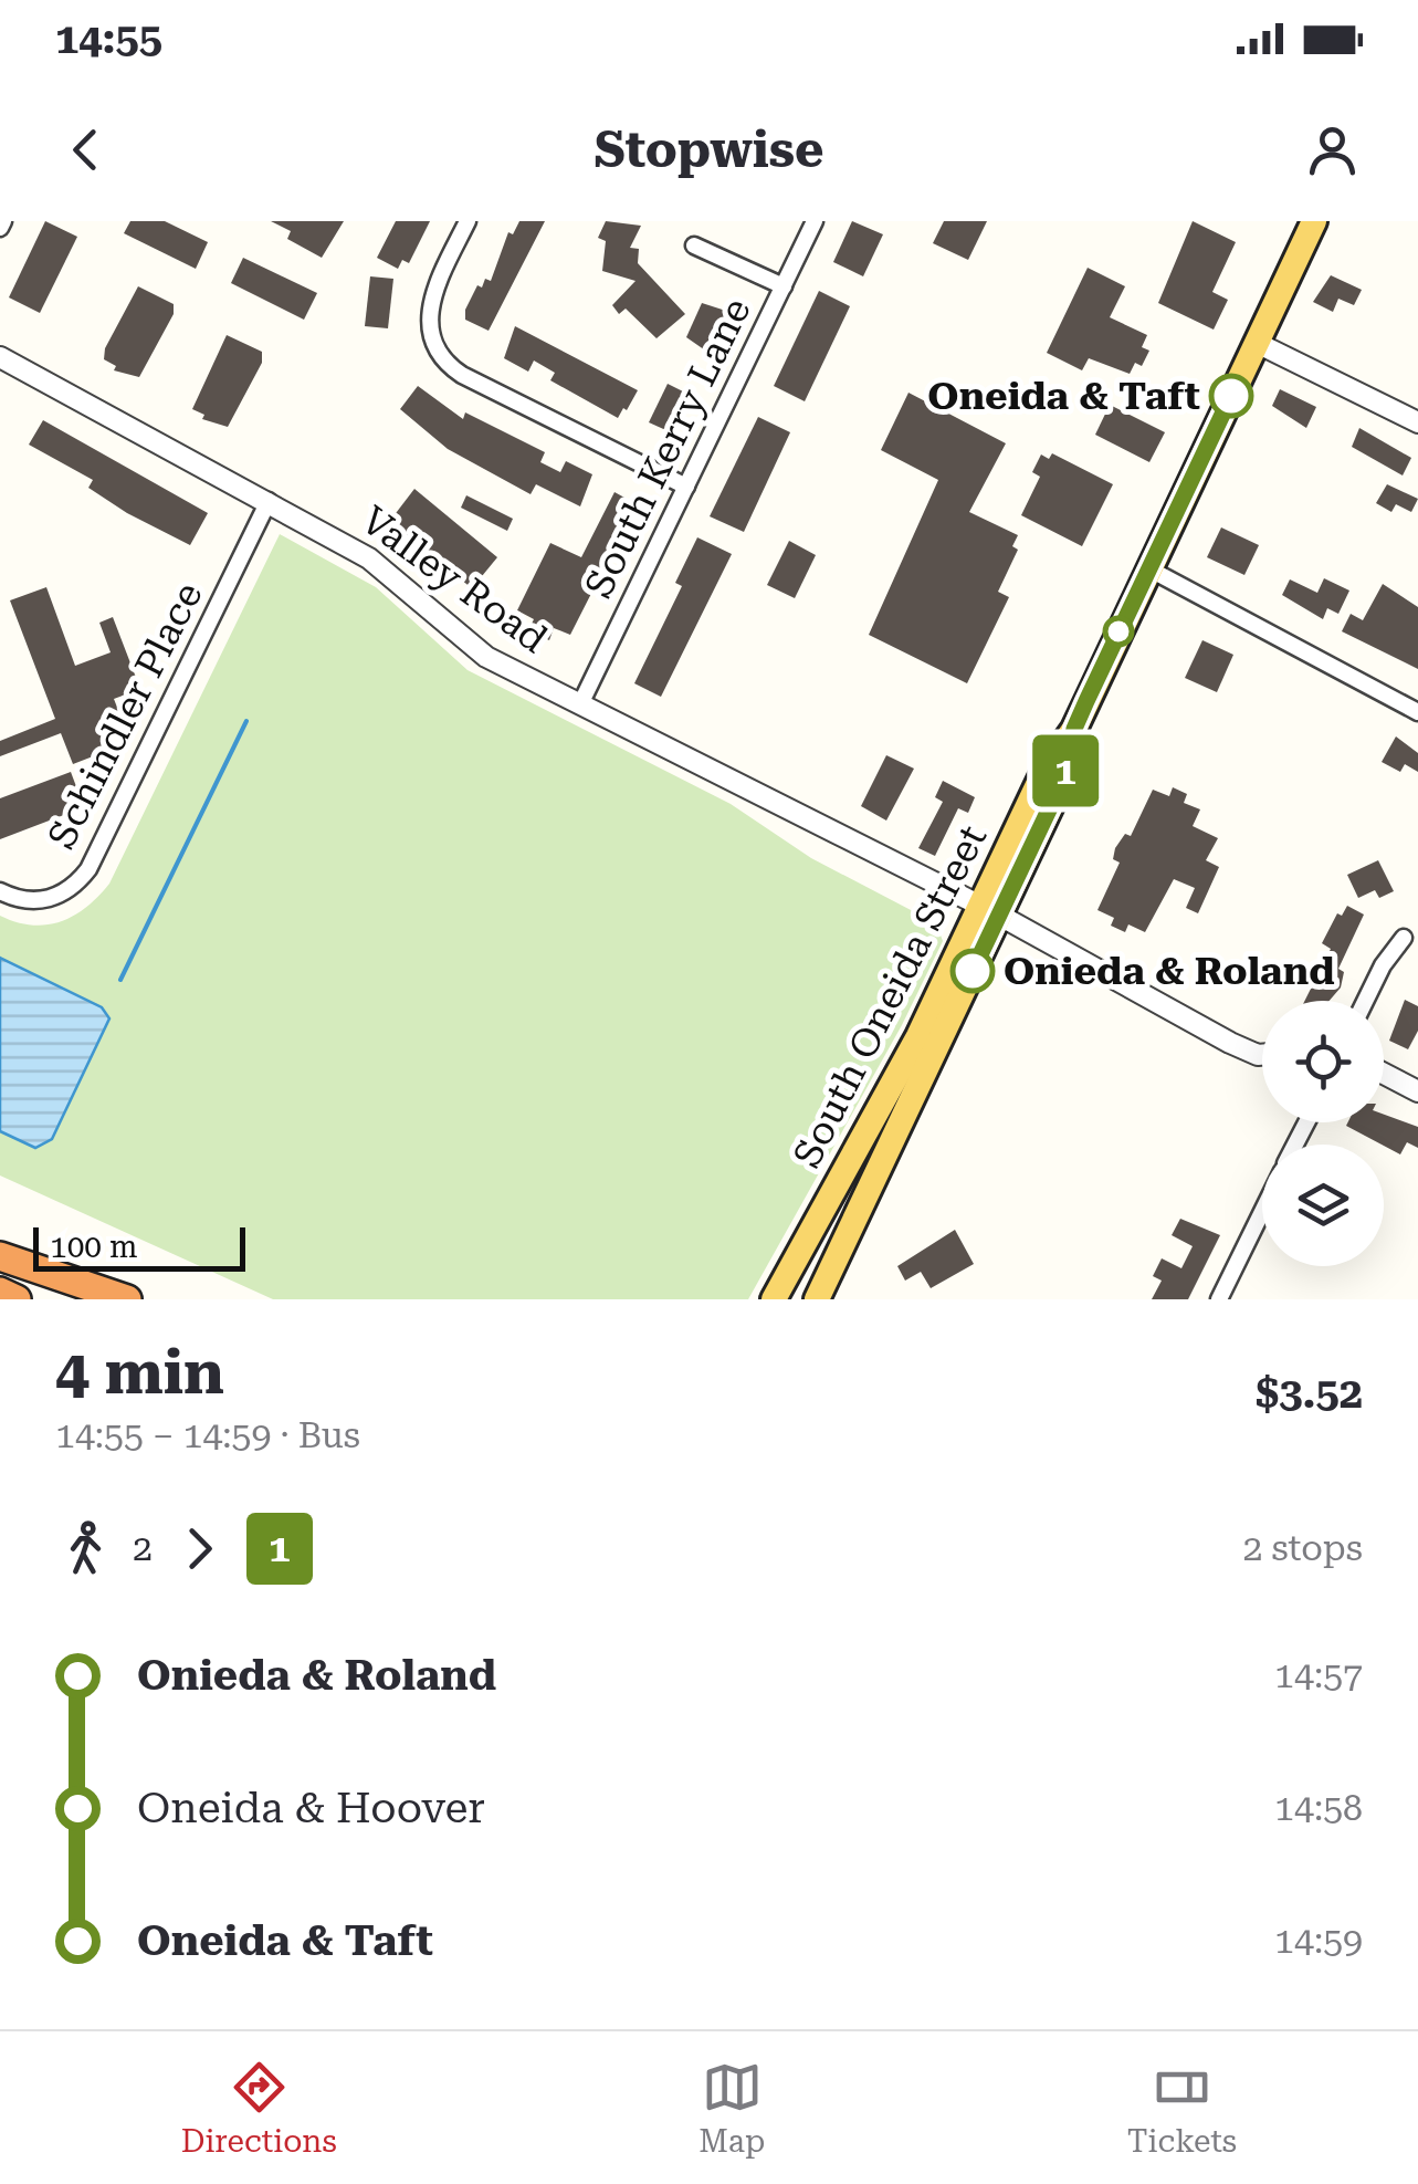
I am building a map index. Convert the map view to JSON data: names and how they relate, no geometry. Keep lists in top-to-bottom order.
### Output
{
  "streets": {
    "main road": ["South Oneida Street"],
    "street": ["South Kerry Lane", "Valley Road", "Schindler Place"]
  },
  "crossings": [
    ["South Kerry Lane", "Valley Road"],
    ["Valley Road", "Schindler Place"],
    ["Valley Road", "South Oneida Street"]
  ],
  "places": ["Oneida & Taft", "Onieda & Roland"],
  "lines": ["bus line 1"],
  "scale_bar": "100 m",
  "page": {
    "status": "14:55",
    "header": "Stopwise",
    "on_map": "1",
    "scale": "100 m",
    "heading": ["4 min", "14:55 – 14:59 · Bus", "$3.52"],
    "legs": ["2", "1", "2 stops"],
    "list": [
      {
        "name": "Onieda & Roland",
        "value": "14:57"
      },
      {
        "name": "Oneida & Hoover",
        "value": "14:58"
      },
      {
        "name": "Oneida & Taft",
        "value": "14:59"
      }
    ],
    "tabs": ["Directions", "Map", "Tickets"]
  }
}
